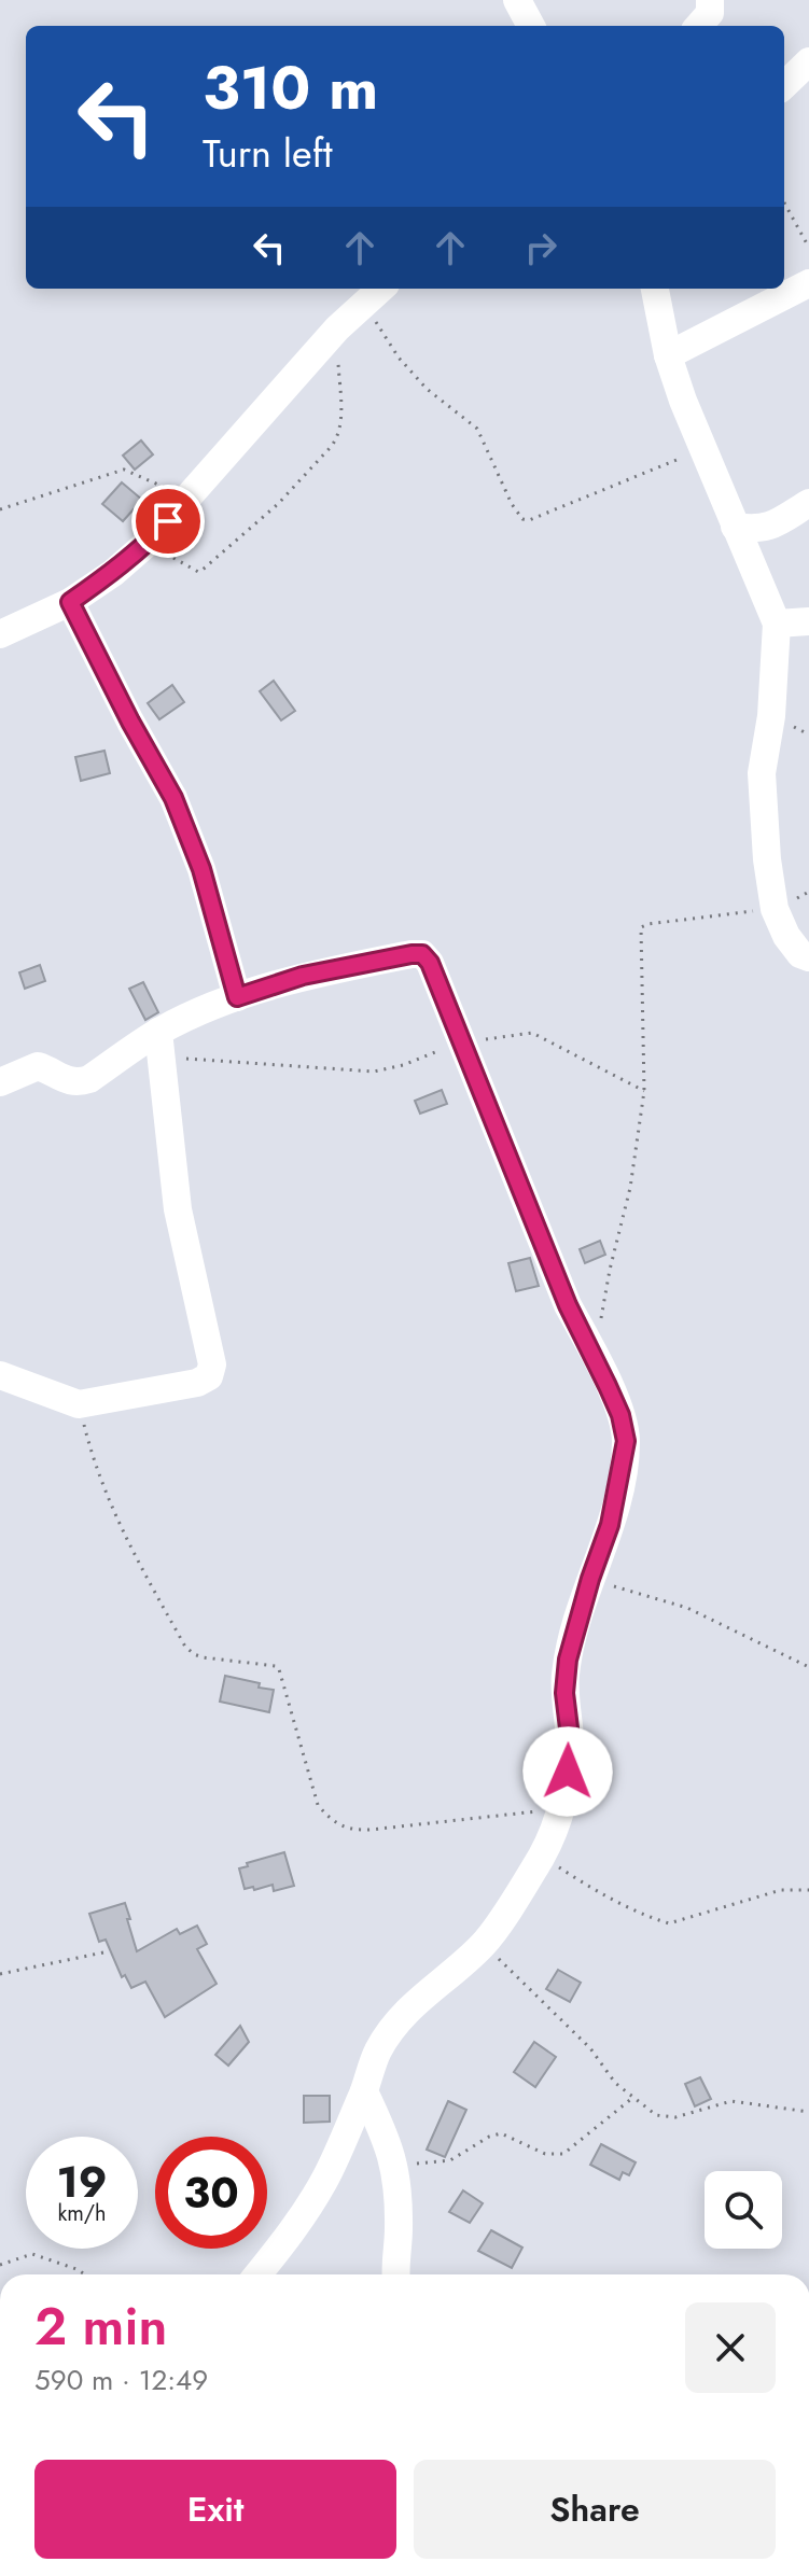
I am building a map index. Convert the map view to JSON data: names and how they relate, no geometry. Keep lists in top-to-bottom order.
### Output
{
  "page": {
    "turn": ["310 m", "Turn left"],
    "speed": "19 km/h",
    "limit": "30",
    "heading": ["2 min", "590 m · 12:49"],
    "buttons": ["Exit", "Share"]
  }
}
